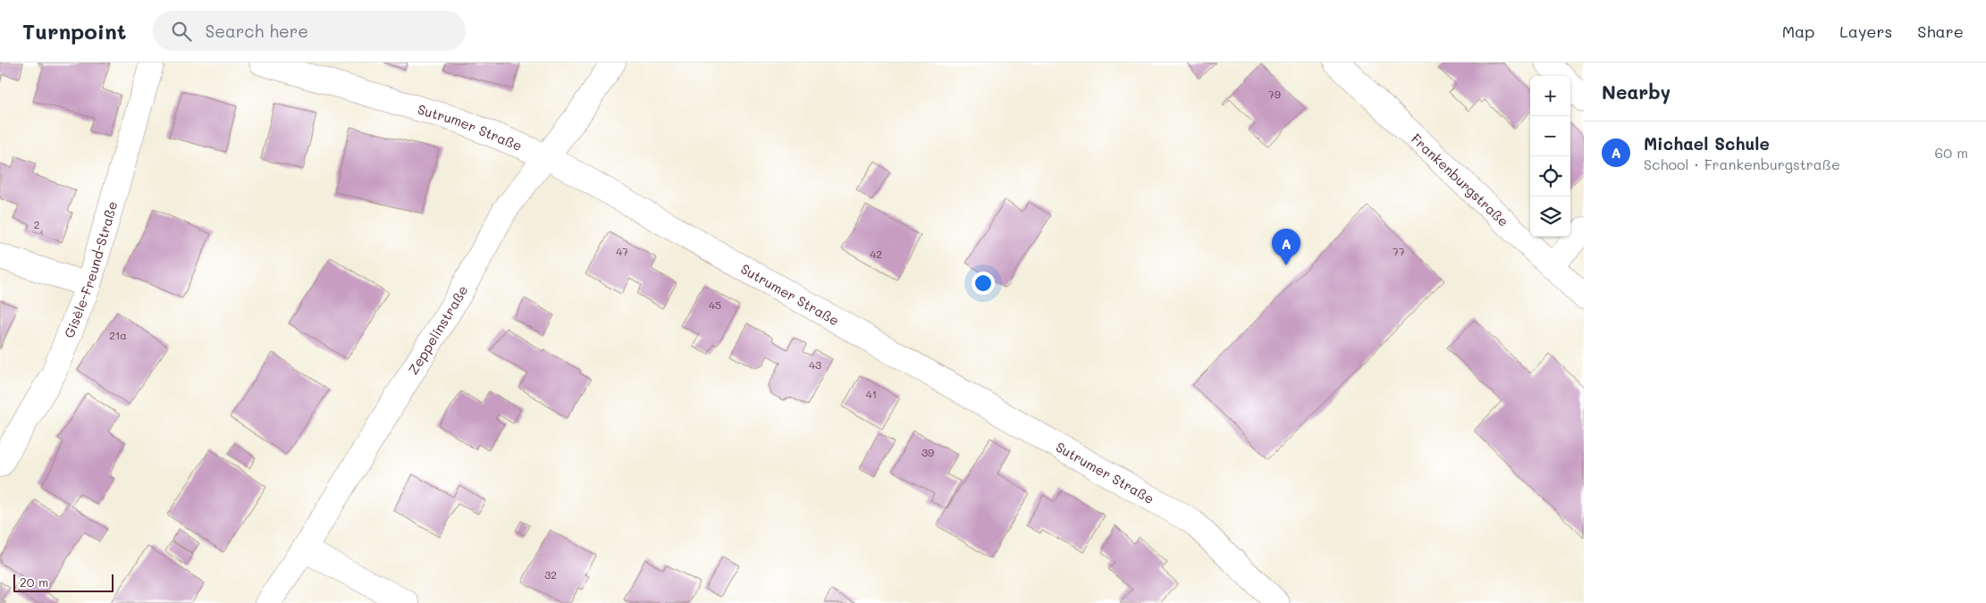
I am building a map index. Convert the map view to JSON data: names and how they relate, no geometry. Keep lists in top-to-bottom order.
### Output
{
  "streets": {
    "street": [
      "Sutrumer Straße",
      "Frankenburgstraße",
      "Gisèle-Freund-Straße",
      "Zeppelinstraße"
    ]
  },
  "crossings": [
    ["Sutrumer Straße", "Zeppelinstraße"]
  ],
  "house_numbers": [
    "79",
    "2",
    "47",
    "77",
    "42",
    "45",
    "21a",
    "43",
    "41",
    "39",
    "32"
  ],
  "scale_bar": "20 m",
  "page": {
    "header": "Turnpoint",
    "search": "Search here",
    "nav": ["Map", "Layers", "Share"],
    "heading": "Nearby",
    "map_buttons": ["+", "−"],
    "list": [
      {
        "mark": "A",
        "name": "Michael Schule",
        "note": "School · Frankenburgstraße",
        "value": "60 m"
      }
    ],
    "pins": "A",
    "scale": "20 m"
  }
}
